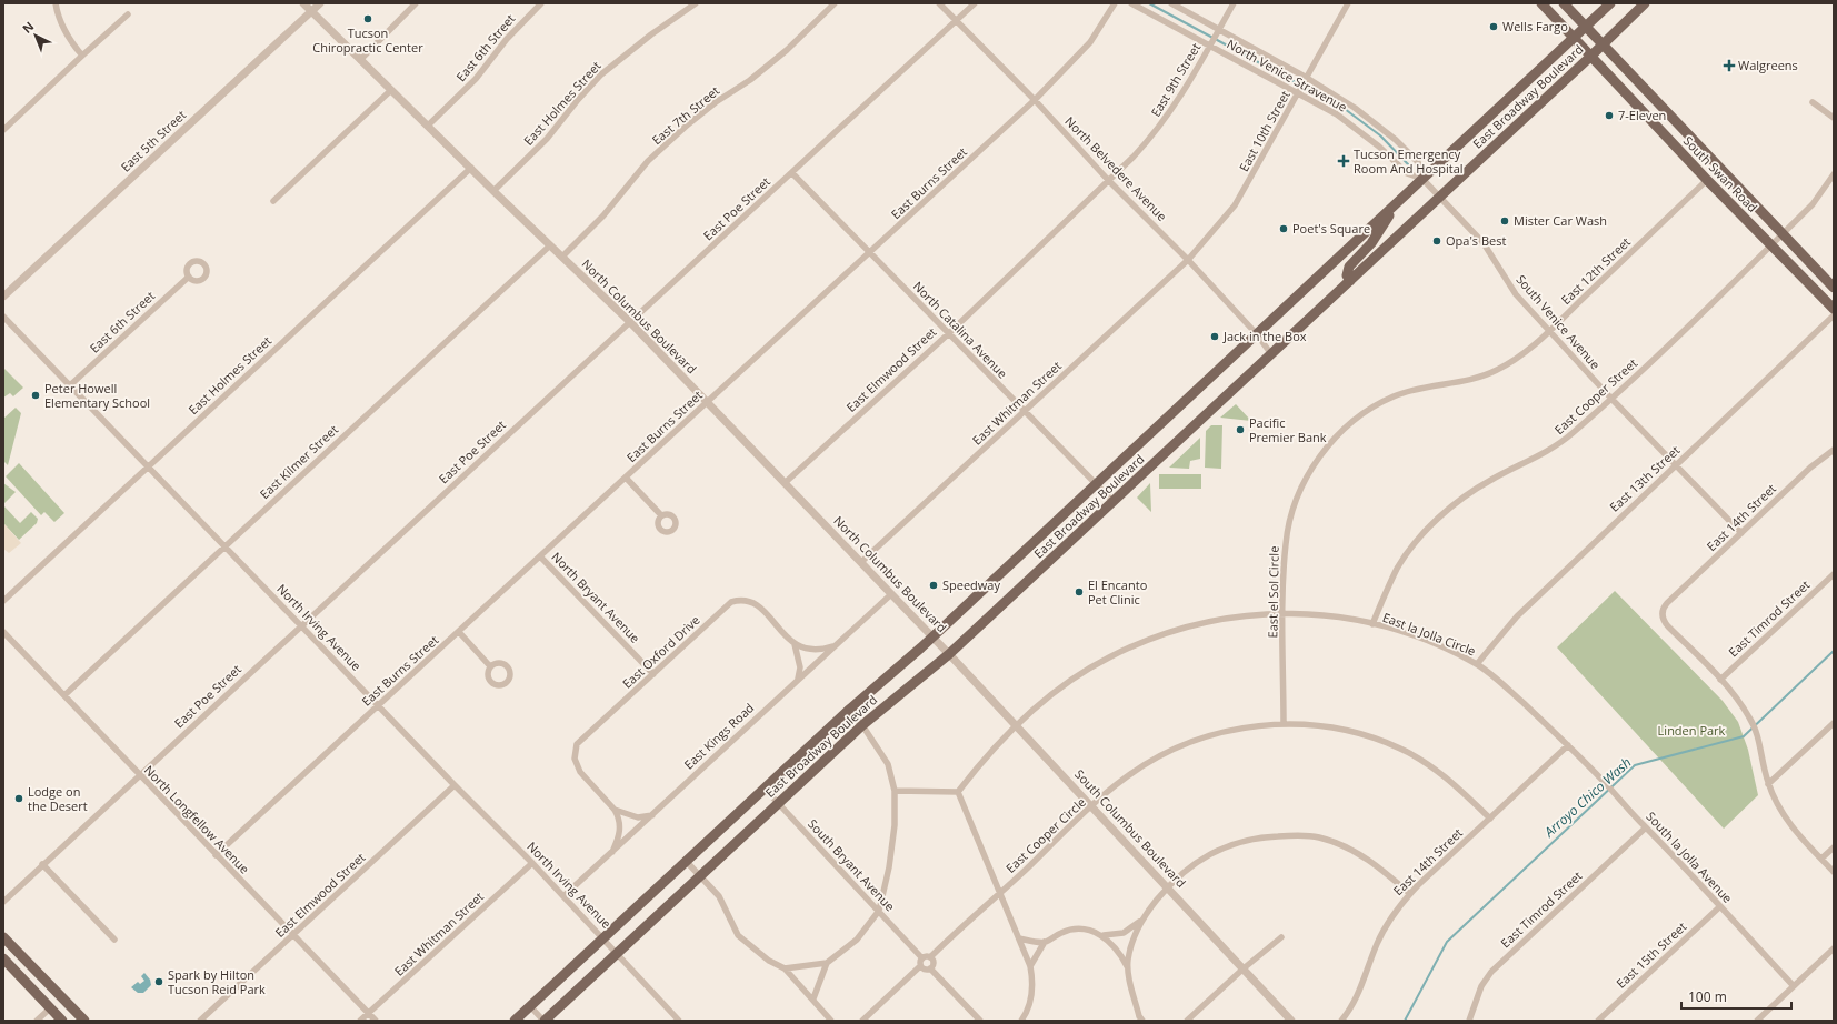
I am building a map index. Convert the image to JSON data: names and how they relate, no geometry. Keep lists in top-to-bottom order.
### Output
{
  "streets": {
    "main road": ["East Broadway Boulevard", "South Swan Road"],
    "street": [
      "East 6th Street",
      "North Venice Stravenue",
      "East 9th Street",
      "East Holmes Street",
      "East 7th Street",
      "East 10th Street",
      "East 5th Street",
      "North Belvedere Avenue",
      "East Burns Street",
      "East Poe Street",
      "East 12th Street",
      "North Columbus Boulevard",
      "South Venice Avenue",
      "North Catalina Avenue",
      "East Elmwood Street",
      "East Cooper Street",
      "East Whitman Street",
      "East Kilmer Street",
      "East 13th Street",
      "East 14th Street",
      "East el Sol Circle",
      "North Bryant Avenue",
      "East Timrod Street",
      "North Irving Avenue",
      "East la Jolla Circle",
      "East Oxford Drive",
      "East Kings Road",
      "North Longfellow Avenue",
      "South Columbus Boulevard",
      "East Cooper Circle",
      "South la Jolla Avenue",
      "South Bryant Avenue",
      "East 15th Street"
    ]
  },
  "crossings": [
    ["East 6th Street", "North Columbus Boulevard"],
    ["East 6th Street", "North Irving Avenue"],
    ["North Venice Stravenue", "East 9th Street"],
    ["North Venice Stravenue", "East Broadway Boulevard"],
    ["North Venice Stravenue", "East 10th Street"],
    ["North Venice Stravenue", "South Venice Avenue"],
    ["East 9th Street", "North Belvedere Avenue"],
    ["East 9th Street", "East Elmwood Street"],
    ["East Broadway Boulevard", "North Belvedere Avenue"],
    ["East Broadway Boulevard", "South Swan Road"],
    ["East Broadway Boulevard", "North Columbus Boulevard"],
    ["East Broadway Boulevard", "South Venice Avenue"],
    ["East Broadway Boulevard", "North Catalina Avenue"],
    ["East Broadway Boulevard", "North Irving Avenue"],
    ["East Broadway Boulevard", "South Columbus Boulevard"],
    ["East Broadway Boulevard", "South Bryant Avenue"],
    ["East Holmes Street", "North Columbus Boulevard"],
    ["East Holmes Street", "North Irving Avenue"],
    ["East 7th Street", "North Columbus Boulevard"],
    ["East 10th Street", "North Belvedere Avenue"],
    ["East 10th Street", "East Whitman Street"],
    ["East 5th Street", "North Columbus Boulevard"],
    ["North Belvedere Avenue", "East Burns Street"],
    ["North Belvedere Avenue", "East Poe Street"],
    ["North Belvedere Avenue", "East Elmwood Street"],
    ["North Belvedere Avenue", "East Whitman Street"],
    ["South Swan Road", "East 12th Street"],
    ["South Swan Road", "East Cooper Street"],
    ["East Burns Street", "North Columbus Boulevard"],
    ["East Burns Street", "North Catalina Avenue"],
    ["East Burns Street", "North Bryant Avenue"],
    ["East Burns Street", "North Irving Avenue"],
    ["East Burns Street", "North Longfellow Avenue"],
    ["East Poe Street", "North Columbus Boulevard"],
    ["East Poe Street", "North Catalina Avenue"],
    ["East Poe Street", "North Irving Avenue"],
    ["East Poe Street", "North Longfellow Avenue"],
    ["East 12th Street", "South Venice Avenue"],
    ["East 12th Street", "East el Sol Circle"],
    ["North Columbus Boulevard", "East Elmwood Street"],
    ["North Columbus Boulevard", "East Whitman Street"],
    ["North Columbus Boulevard", "East Kilmer Street"],
    ["North Columbus Boulevard", "East Kings Road"],
    ["North Columbus Boulevard", "South Columbus Boulevard"],
    ["South Venice Avenue", "East Cooper Street"],
    ["South Venice Avenue", "East 13th Street"],
    ["South Venice Avenue", "East 14th Street"],
    ["North Catalina Avenue", "East Elmwood Street"],
    ["North Catalina Avenue", "East Whitman Street"],
    ["East Elmwood Street", "North Irving Avenue"],
    ["East Elmwood Street", "North Longfellow Avenue"],
    ["East Cooper Street", "East la Jolla Circle"],
    ["East Whitman Street", "North Irving Avenue"],
    ["East Whitman Street", "North Longfellow Avenue"],
    ["East Kilmer Street", "North Irving Avenue"],
    ["East Kilmer Street", "North Longfellow Avenue"],
    ["East 13th Street", "East la Jolla Circle"],
    ["East 14th Street", "East Timrod Street"],
    ["East 14th Street", "East la Jolla Circle"],
    ["East 14th Street", "East Cooper Circle"],
    ["East 14th Street", "South la Jolla Avenue"],
    ["East el Sol Circle", "East la Jolla Circle"],
    ["East el Sol Circle", "East Cooper Circle"],
    ["North Bryant Avenue", "East Oxford Drive"],
    ["East Timrod Street", "South la Jolla Avenue"],
    ["North Irving Avenue", "East Kings Road"],
    ["East la Jolla Circle", "South Columbus Boulevard"],
    ["East la Jolla Circle", "South la Jolla Avenue"],
    ["East Oxford Drive", "East Kings Road"],
    ["South Columbus Boulevard", "East Cooper Circle"],
    ["South la Jolla Avenue", "East 15th Street"]
  ],
  "water": ["Arroyo Chico Wash"],
  "parks": ["Linden Park"],
  "places": {
    "other": [
      "Tucson Chiropractic Center",
      "Wells Fargo",
      "7-Eleven",
      "Mister Car Wash",
      "Poet's Square",
      "Opa's Best",
      "Jack in the Box",
      "Peter Howell Elementary School",
      "Pacific Premier Bank",
      "Speedway",
      "El Encanto Pet Clinic",
      "Lodge on the Desert",
      "Spark by Hilton Tucson Reid Park"
    ],
    "health": ["Walgreens", "Tucson Emergency Room And Hospital"]
  },
  "scale_bar": "100 m",
  "north": "top left"
}
